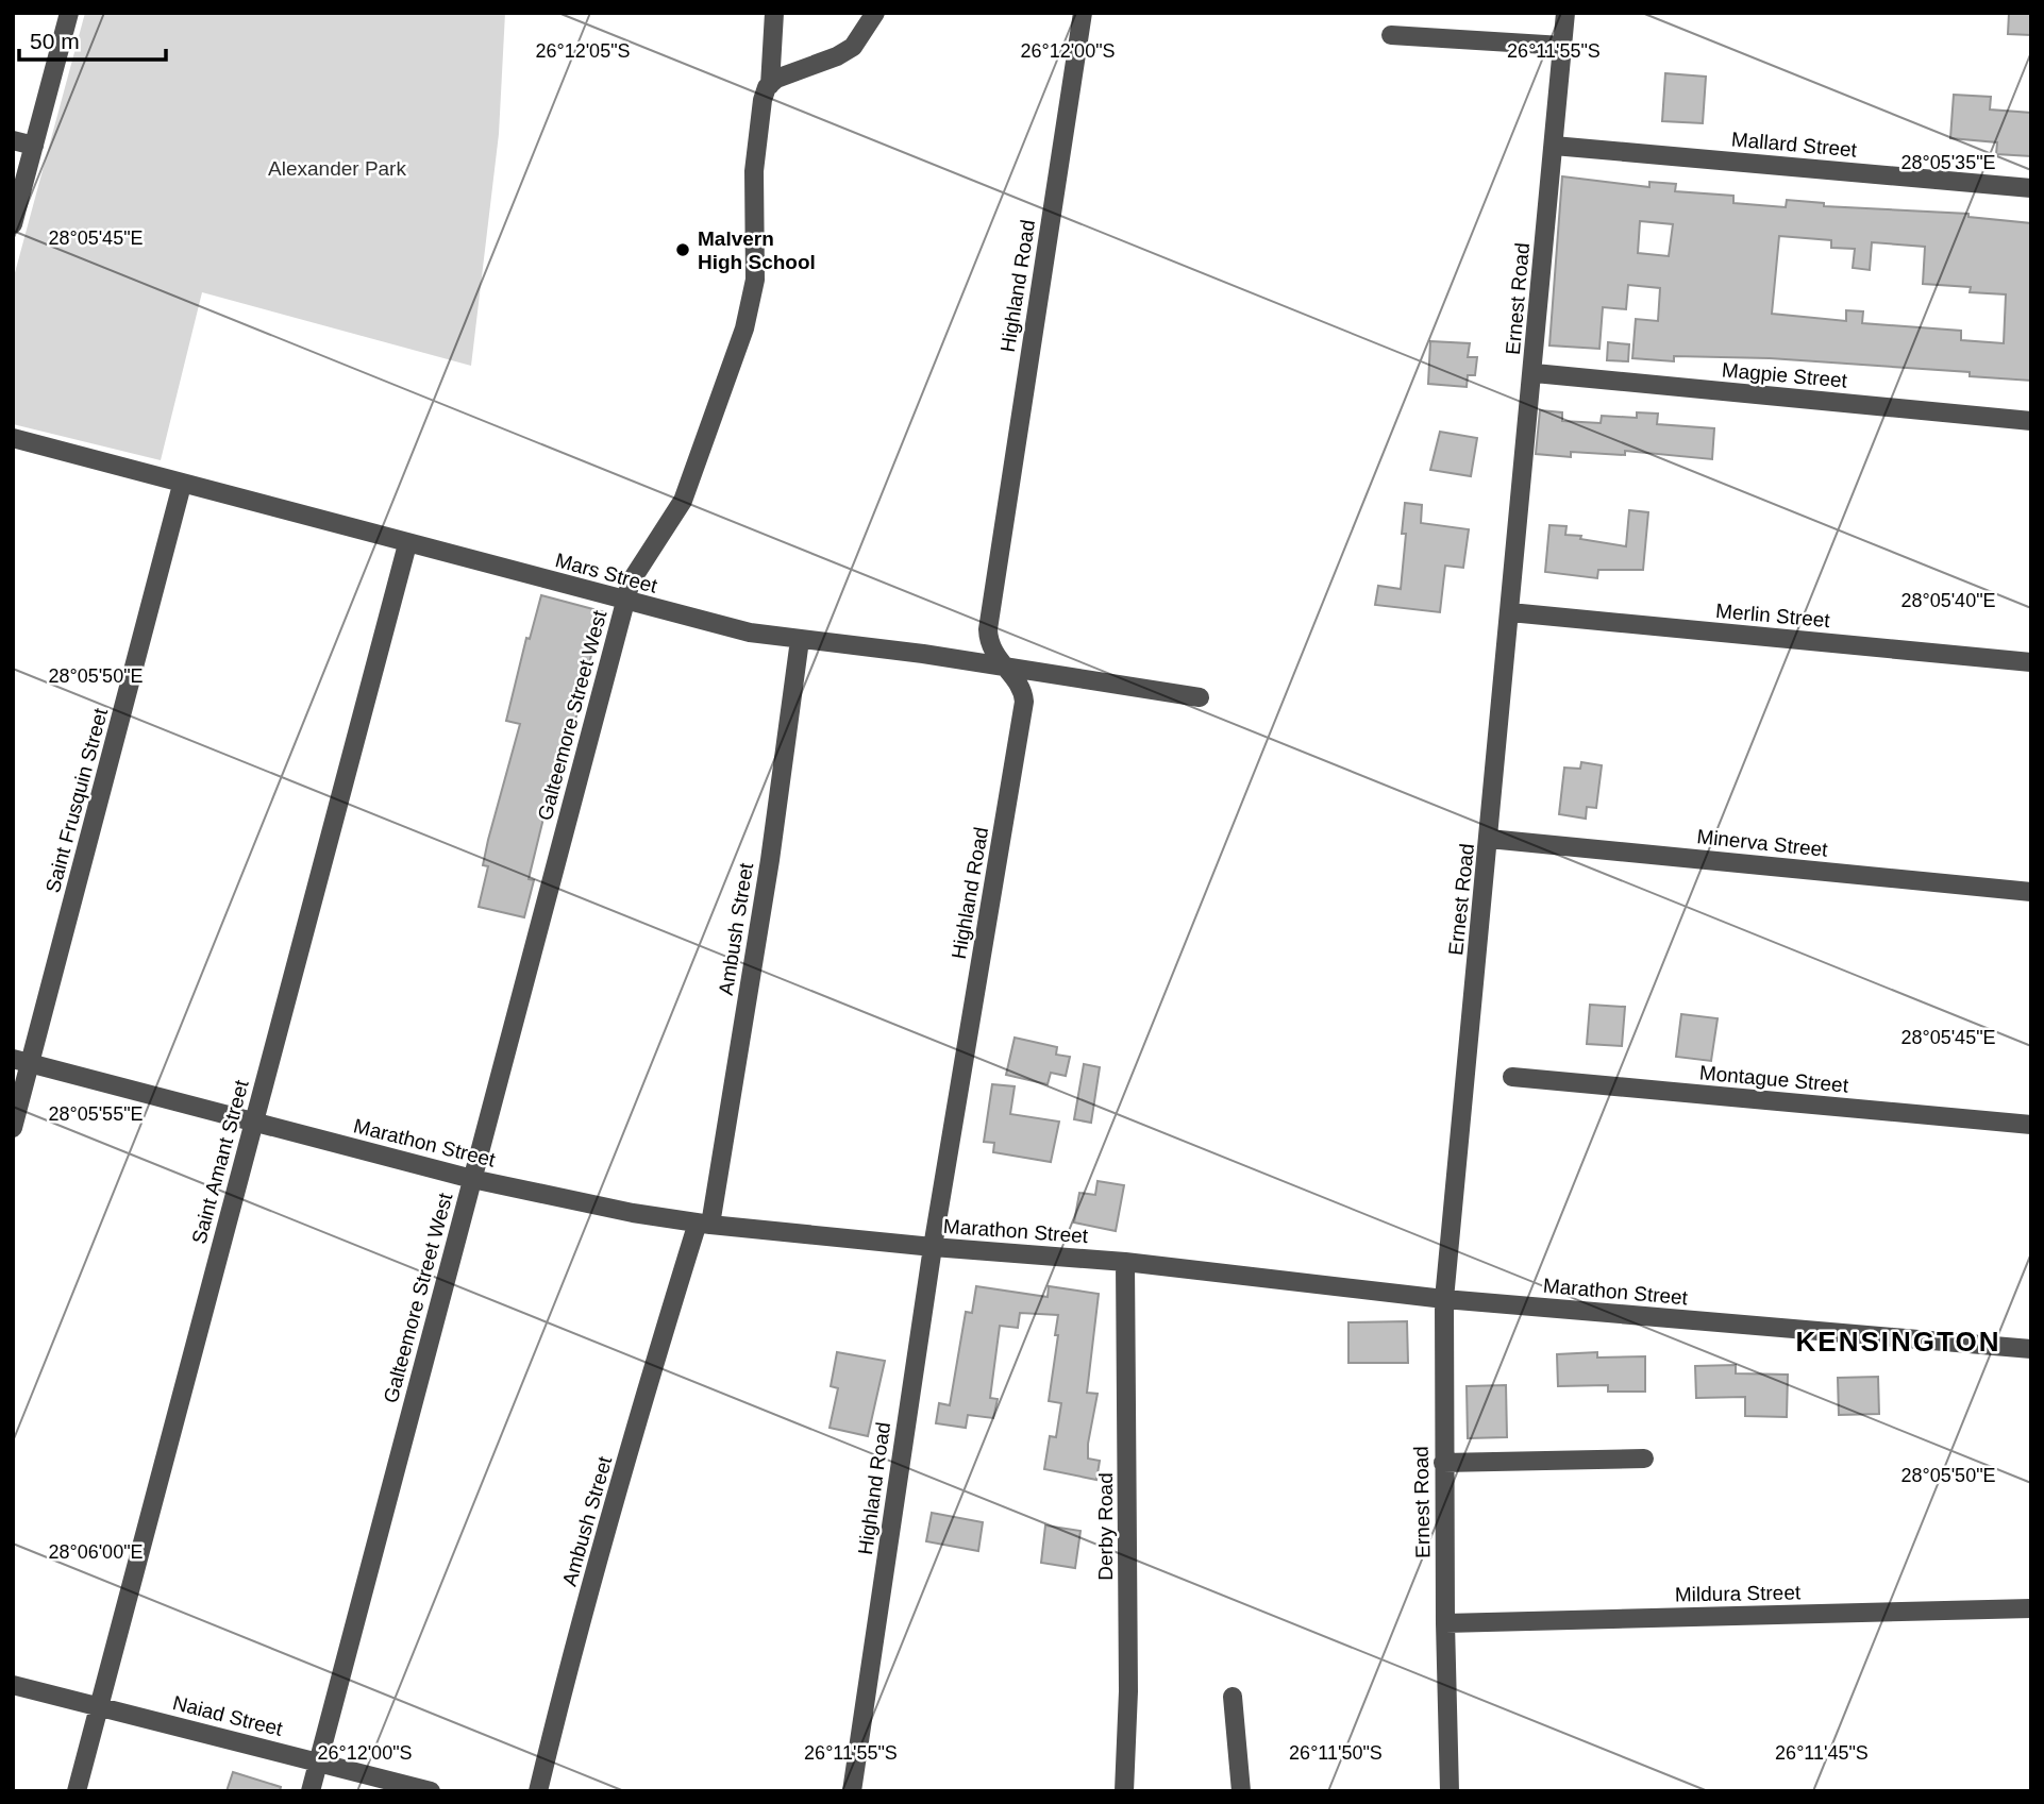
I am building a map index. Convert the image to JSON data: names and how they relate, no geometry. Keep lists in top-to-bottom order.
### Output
{
  "streets": {
    "street": [
      "Mallard Street",
      "Highland Road",
      "Ernest Road",
      "Magpie Street",
      "Mars Street",
      "Merlin Street",
      "Galteemore Street West",
      "Saint Frusquin Street",
      "Minerva Street",
      "Ambush Street",
      "Montague Street",
      "Marathon Street",
      "Saint Amant Street",
      "Derby Road",
      "Mildura Street",
      "Naiad Street"
    ]
  },
  "crossings": [
    ["Mallard Street", "Ernest Road"],
    ["Highland Road", "Mars Street"],
    ["Highland Road", "Marathon Street"],
    ["Ernest Road", "Magpie Street"],
    ["Ernest Road", "Merlin Street"],
    ["Ernest Road", "Minerva Street"],
    ["Ernest Road", "Marathon Street"],
    ["Ernest Road", "Mildura Street"],
    ["Mars Street", "Galteemore Street West"],
    ["Mars Street", "Saint Frusquin Street"],
    ["Mars Street", "Ambush Street"],
    ["Mars Street", "Saint Amant Street"],
    ["Galteemore Street West", "Marathon Street"],
    ["Galteemore Street West", "Naiad Street"],
    ["Saint Frusquin Street", "Marathon Street"],
    ["Ambush Street", "Marathon Street"],
    ["Marathon Street", "Saint Amant Street"],
    ["Marathon Street", "Derby Road"],
    ["Saint Amant Street", "Naiad Street"]
  ],
  "districts": ["KENSINGTON"],
  "parks": ["Alexander Park"],
  "places": ["Malvern High School"],
  "scale_bar": "50 m",
  "coordinates": [
    "26°12'05\"S",
    "26°12'00\"S",
    "26°11'55\"S",
    "28°05'35\"E",
    "28°05'45\"E",
    "28°05'40\"E",
    "28°05'50\"E",
    "28°05'55\"E",
    "28°06'00\"E",
    "26°11'50\"S",
    "26°11'45\"S"
  ]
}
